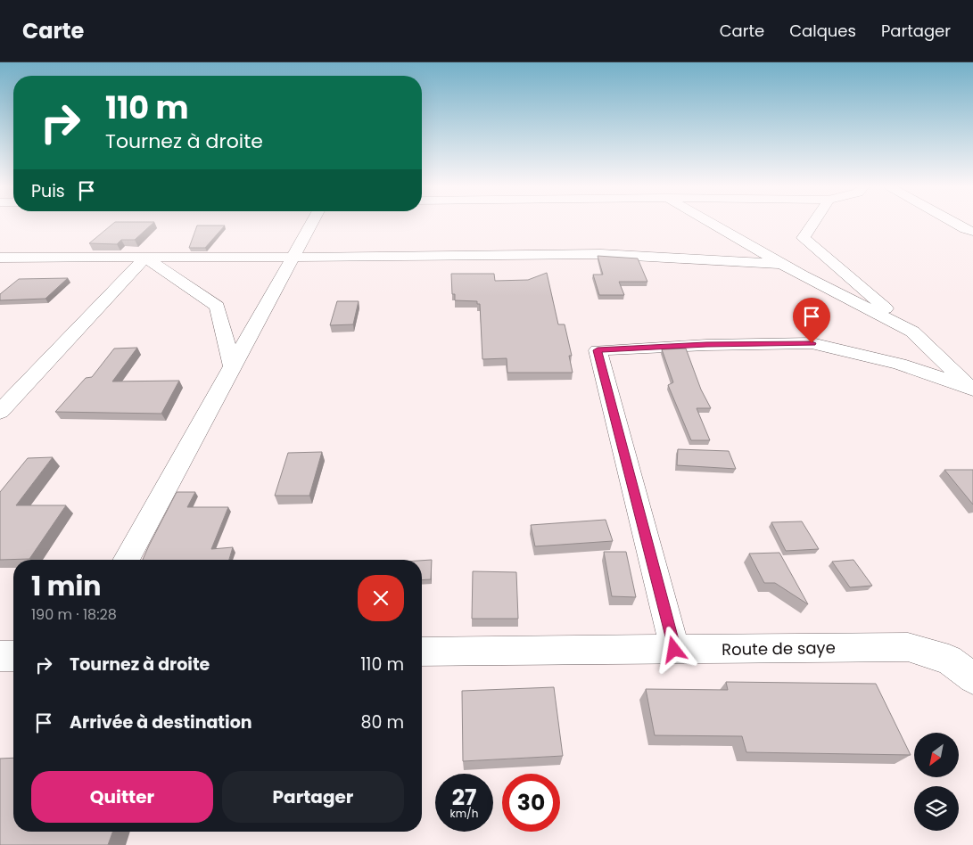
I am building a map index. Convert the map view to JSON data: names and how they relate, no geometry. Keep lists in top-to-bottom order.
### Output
{
  "streets": {
    "street": ["Route de saye"]
  },
  "north": "bottom left",
  "page": {
    "header": "Carte",
    "nav": ["Carte", "Calques", "Partager"],
    "turn": ["110 m", "Tournez à droite"],
    "then": "Puis",
    "heading": ["1 min", "190 m · 18:28"],
    "list": [
      {
        "name": "Tournez à droite",
        "value": "110 m"
      },
      {
        "name": "Arrivée à destination",
        "value": "80 m"
      }
    ],
    "buttons": ["Quitter", "Partager"],
    "speed": "27 km/h",
    "limit": "30"
  }
}
